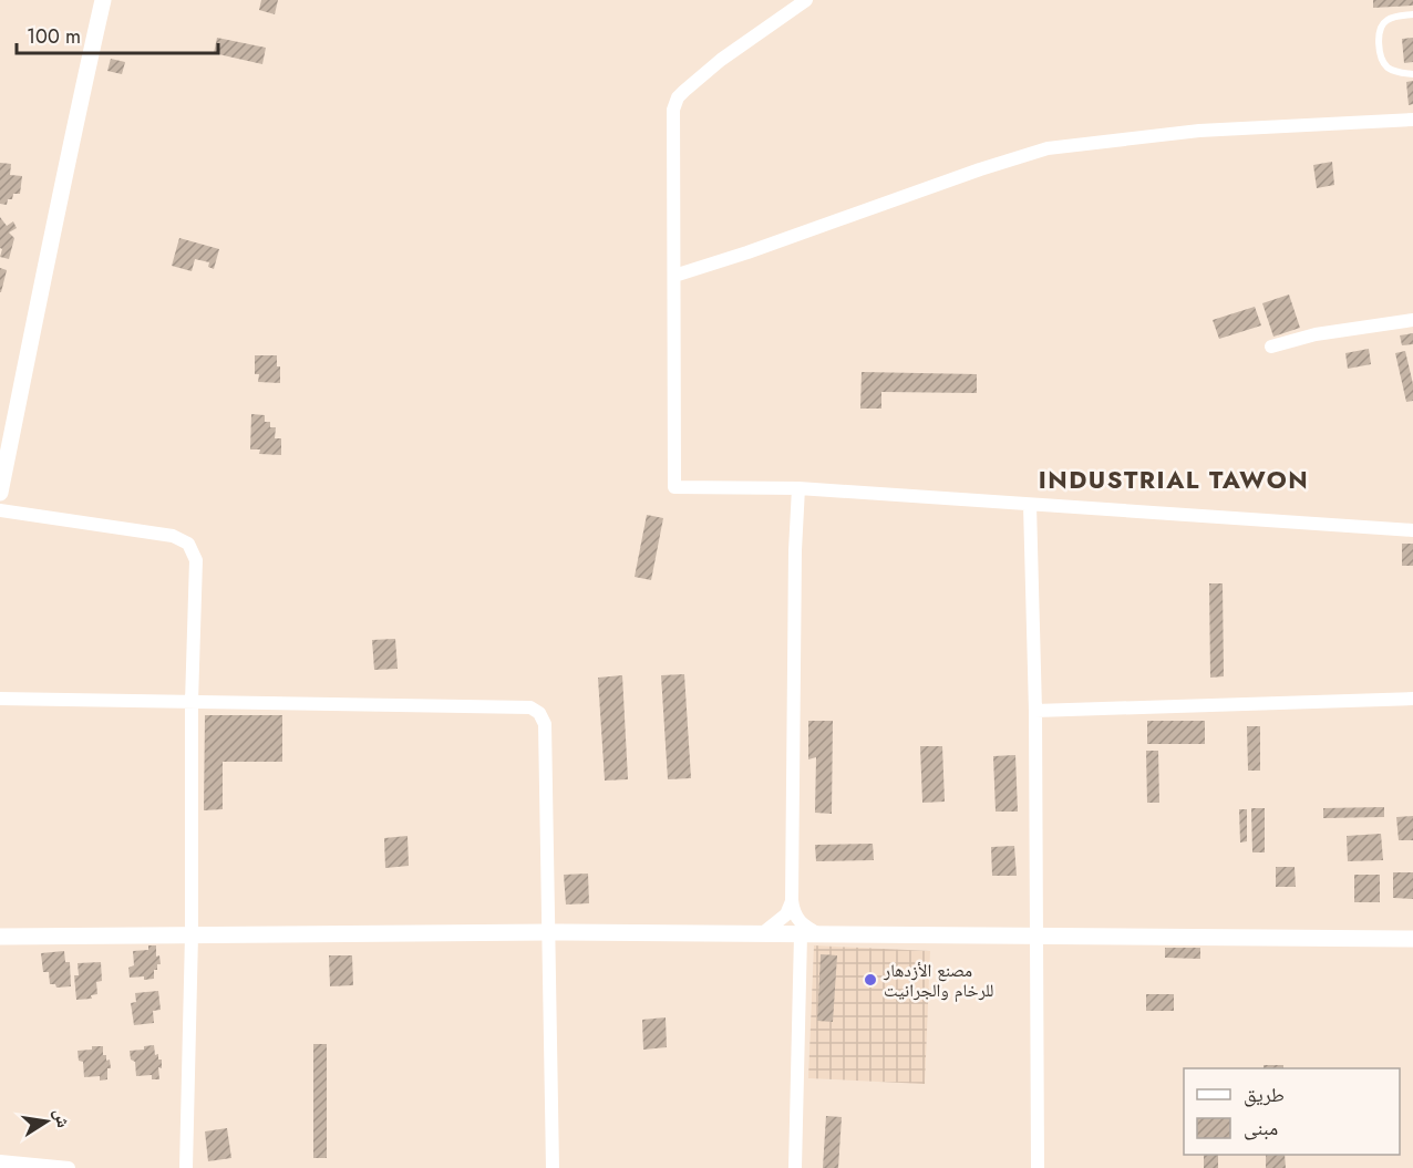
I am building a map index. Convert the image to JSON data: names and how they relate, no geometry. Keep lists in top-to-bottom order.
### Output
{
  "districts": ["INDUSTRIAL TAWON"],
  "places": ["مصنع الأزدهار للرخام والجرانيت"],
  "legend": ["طريق", "مبنى"],
  "scale_bar": "100 m",
  "north": "right"
}
